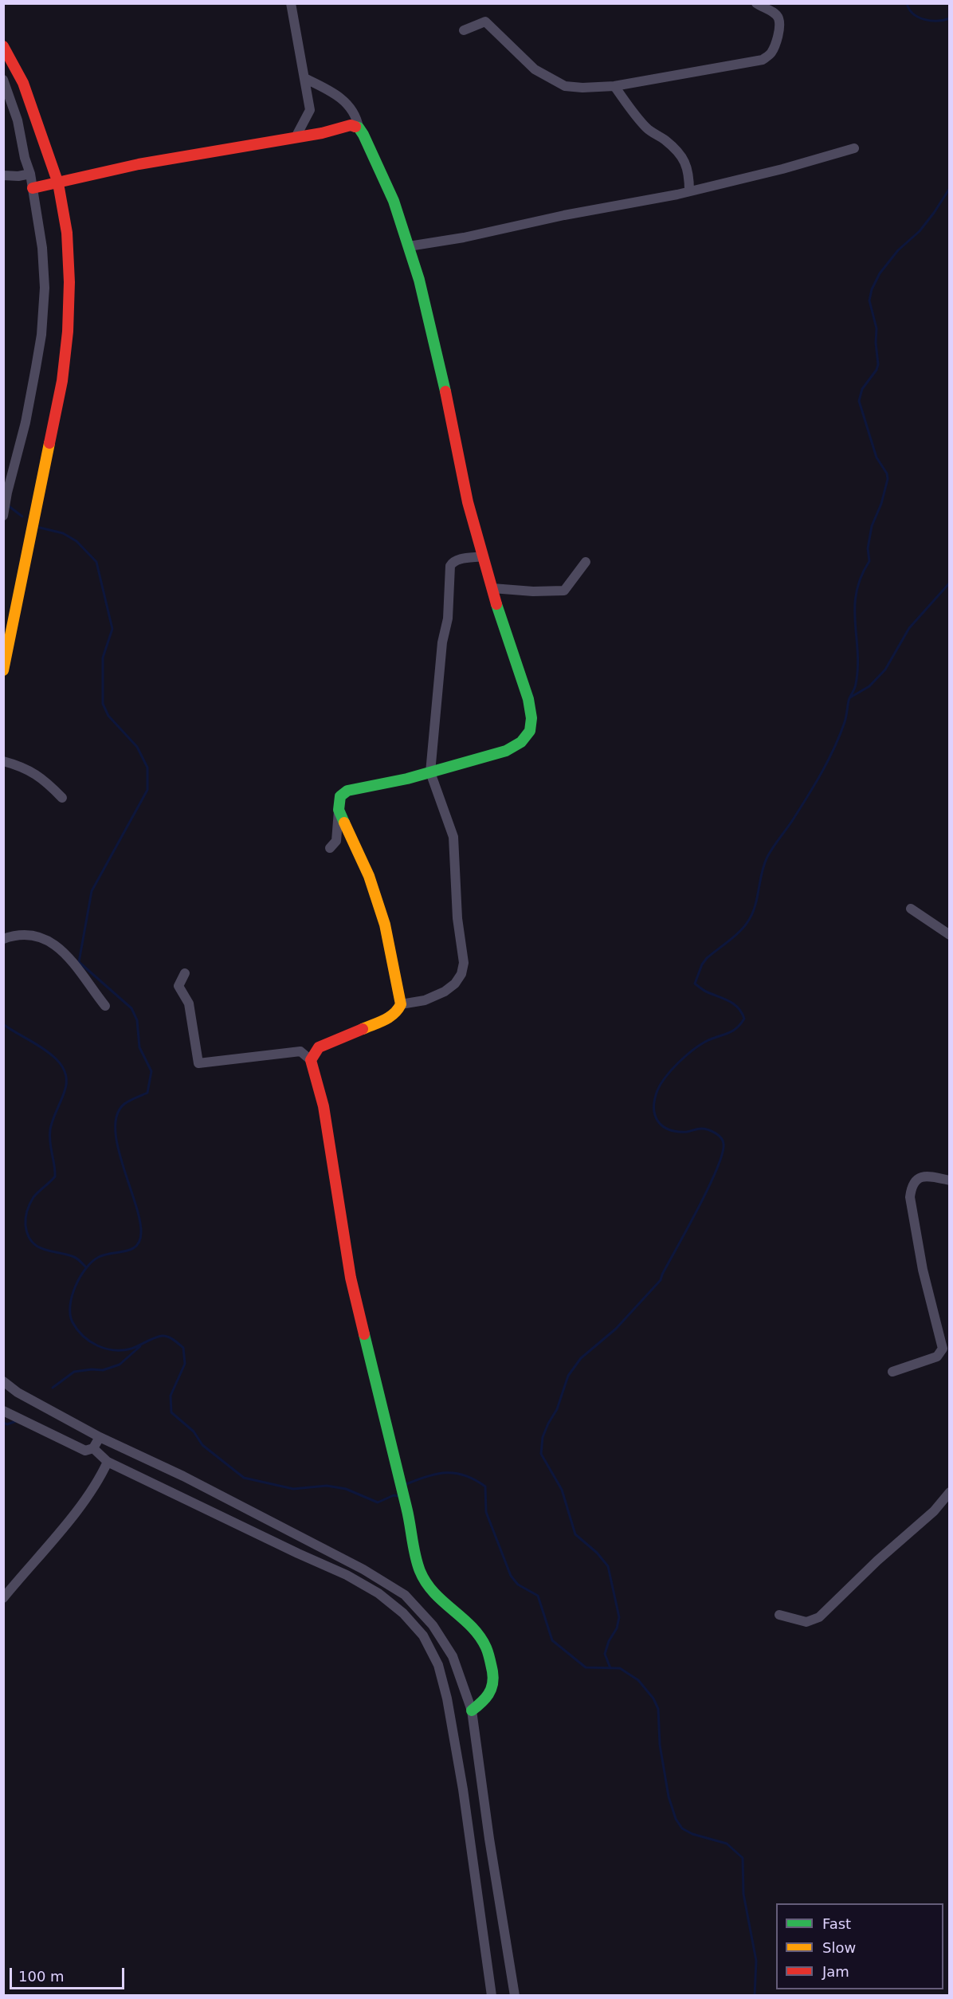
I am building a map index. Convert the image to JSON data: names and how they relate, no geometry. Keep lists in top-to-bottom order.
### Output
{
  "legend": ["Fast", "Slow", "Jam"],
  "scale_bar": "100 m"
}
